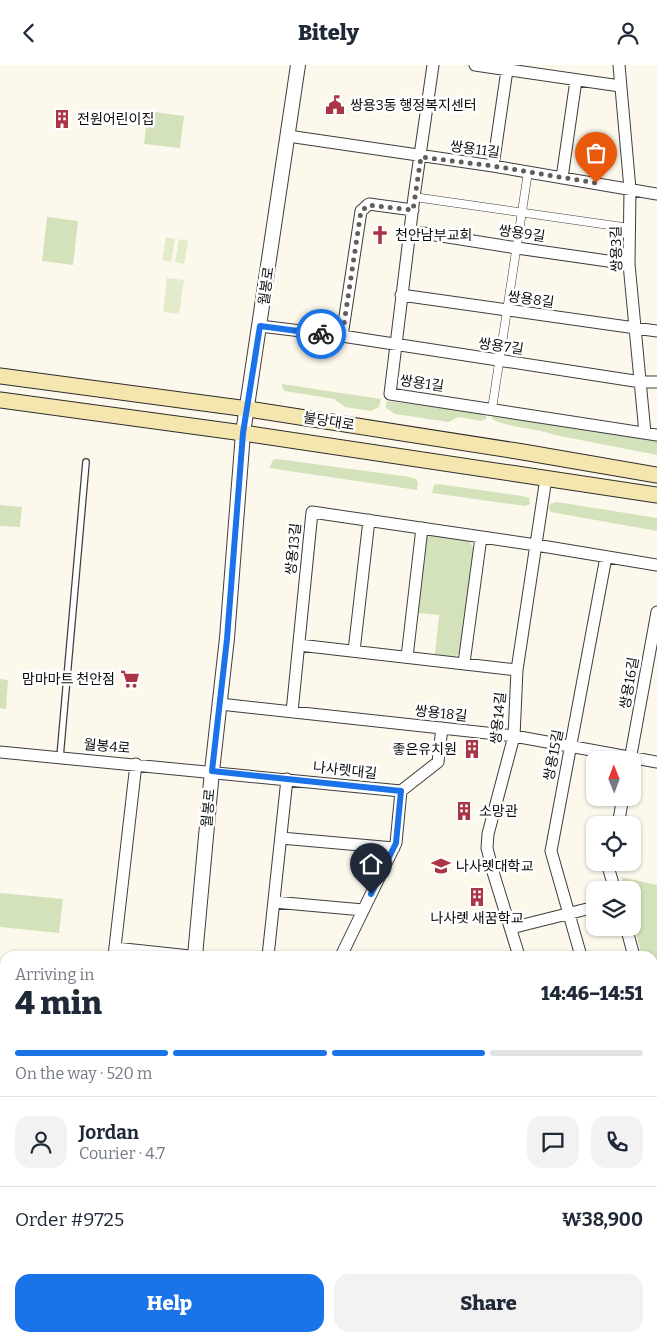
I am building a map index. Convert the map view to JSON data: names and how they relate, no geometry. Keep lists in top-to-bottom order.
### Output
{
  "streets": {
    "main road": ["불당대로"],
    "street": [
      "쌍용11길",
      "쌍용9길",
      "쌍용3길",
      "월봉로",
      "쌍용8길",
      "쌍용7길",
      "쌍용1길",
      "쌍용13길",
      "쌍용16길",
      "쌍용18길",
      "쌍용14길",
      "월봉4로",
      "쌍용15길",
      "나사렛대길"
    ]
  },
  "crossings": [
    ["쌍용11길", "쌍용3길"],
    ["쌍용11길", "월봉로"],
    ["쌍용11길", "쌍용1길"],
    ["쌍용9길", "쌍용3길"],
    ["쌍용9길", "쌍용1길"],
    ["쌍용3길", "쌍용8길"],
    ["쌍용3길", "쌍용7길"],
    ["쌍용3길", "쌍용1길"],
    ["월봉로", "쌍용7길"],
    ["월봉로", "불당대로"],
    ["월봉로", "쌍용18길"],
    ["월봉로", "월봉4로"],
    ["월봉로", "나사렛대길"],
    ["쌍용8길", "쌍용1길"],
    ["쌍용7길", "쌍용1길"],
    ["불당대로", "쌍용14길"],
    ["쌍용13길", "쌍용18길"],
    ["쌍용13길", "쌍용14길"],
    ["쌍용13길", "쌍용15길"],
    ["쌍용18길", "쌍용14길"],
    ["쌍용18길", "쌍용15길"],
    ["월봉4로", "나사렛대길"]
  ],
  "places": {
    "public building": ["쌍용3동 행정복지센터"],
    "building": [
      "전원어린이집",
      "좋은유치원",
      "소망관",
      "나사렛 새꿈학교"
    ],
    "church": ["천안남부교회"],
    "supermarket": ["맘마마트 천안점"],
    "school or university": ["나사렛대학교"]
  },
  "north": "top",
  "page": {
    "header": "Bitely",
    "heading": ["4 min", "Arriving in", "14:46–14:51"],
    "panel": [
      "Jordan",
      "Courier · 4.7",
      "Order #9725",
      "₩38,900"
    ],
    "bar": "On the way · 520 m",
    "buttons": ["Help", "Share"]
  }
}
